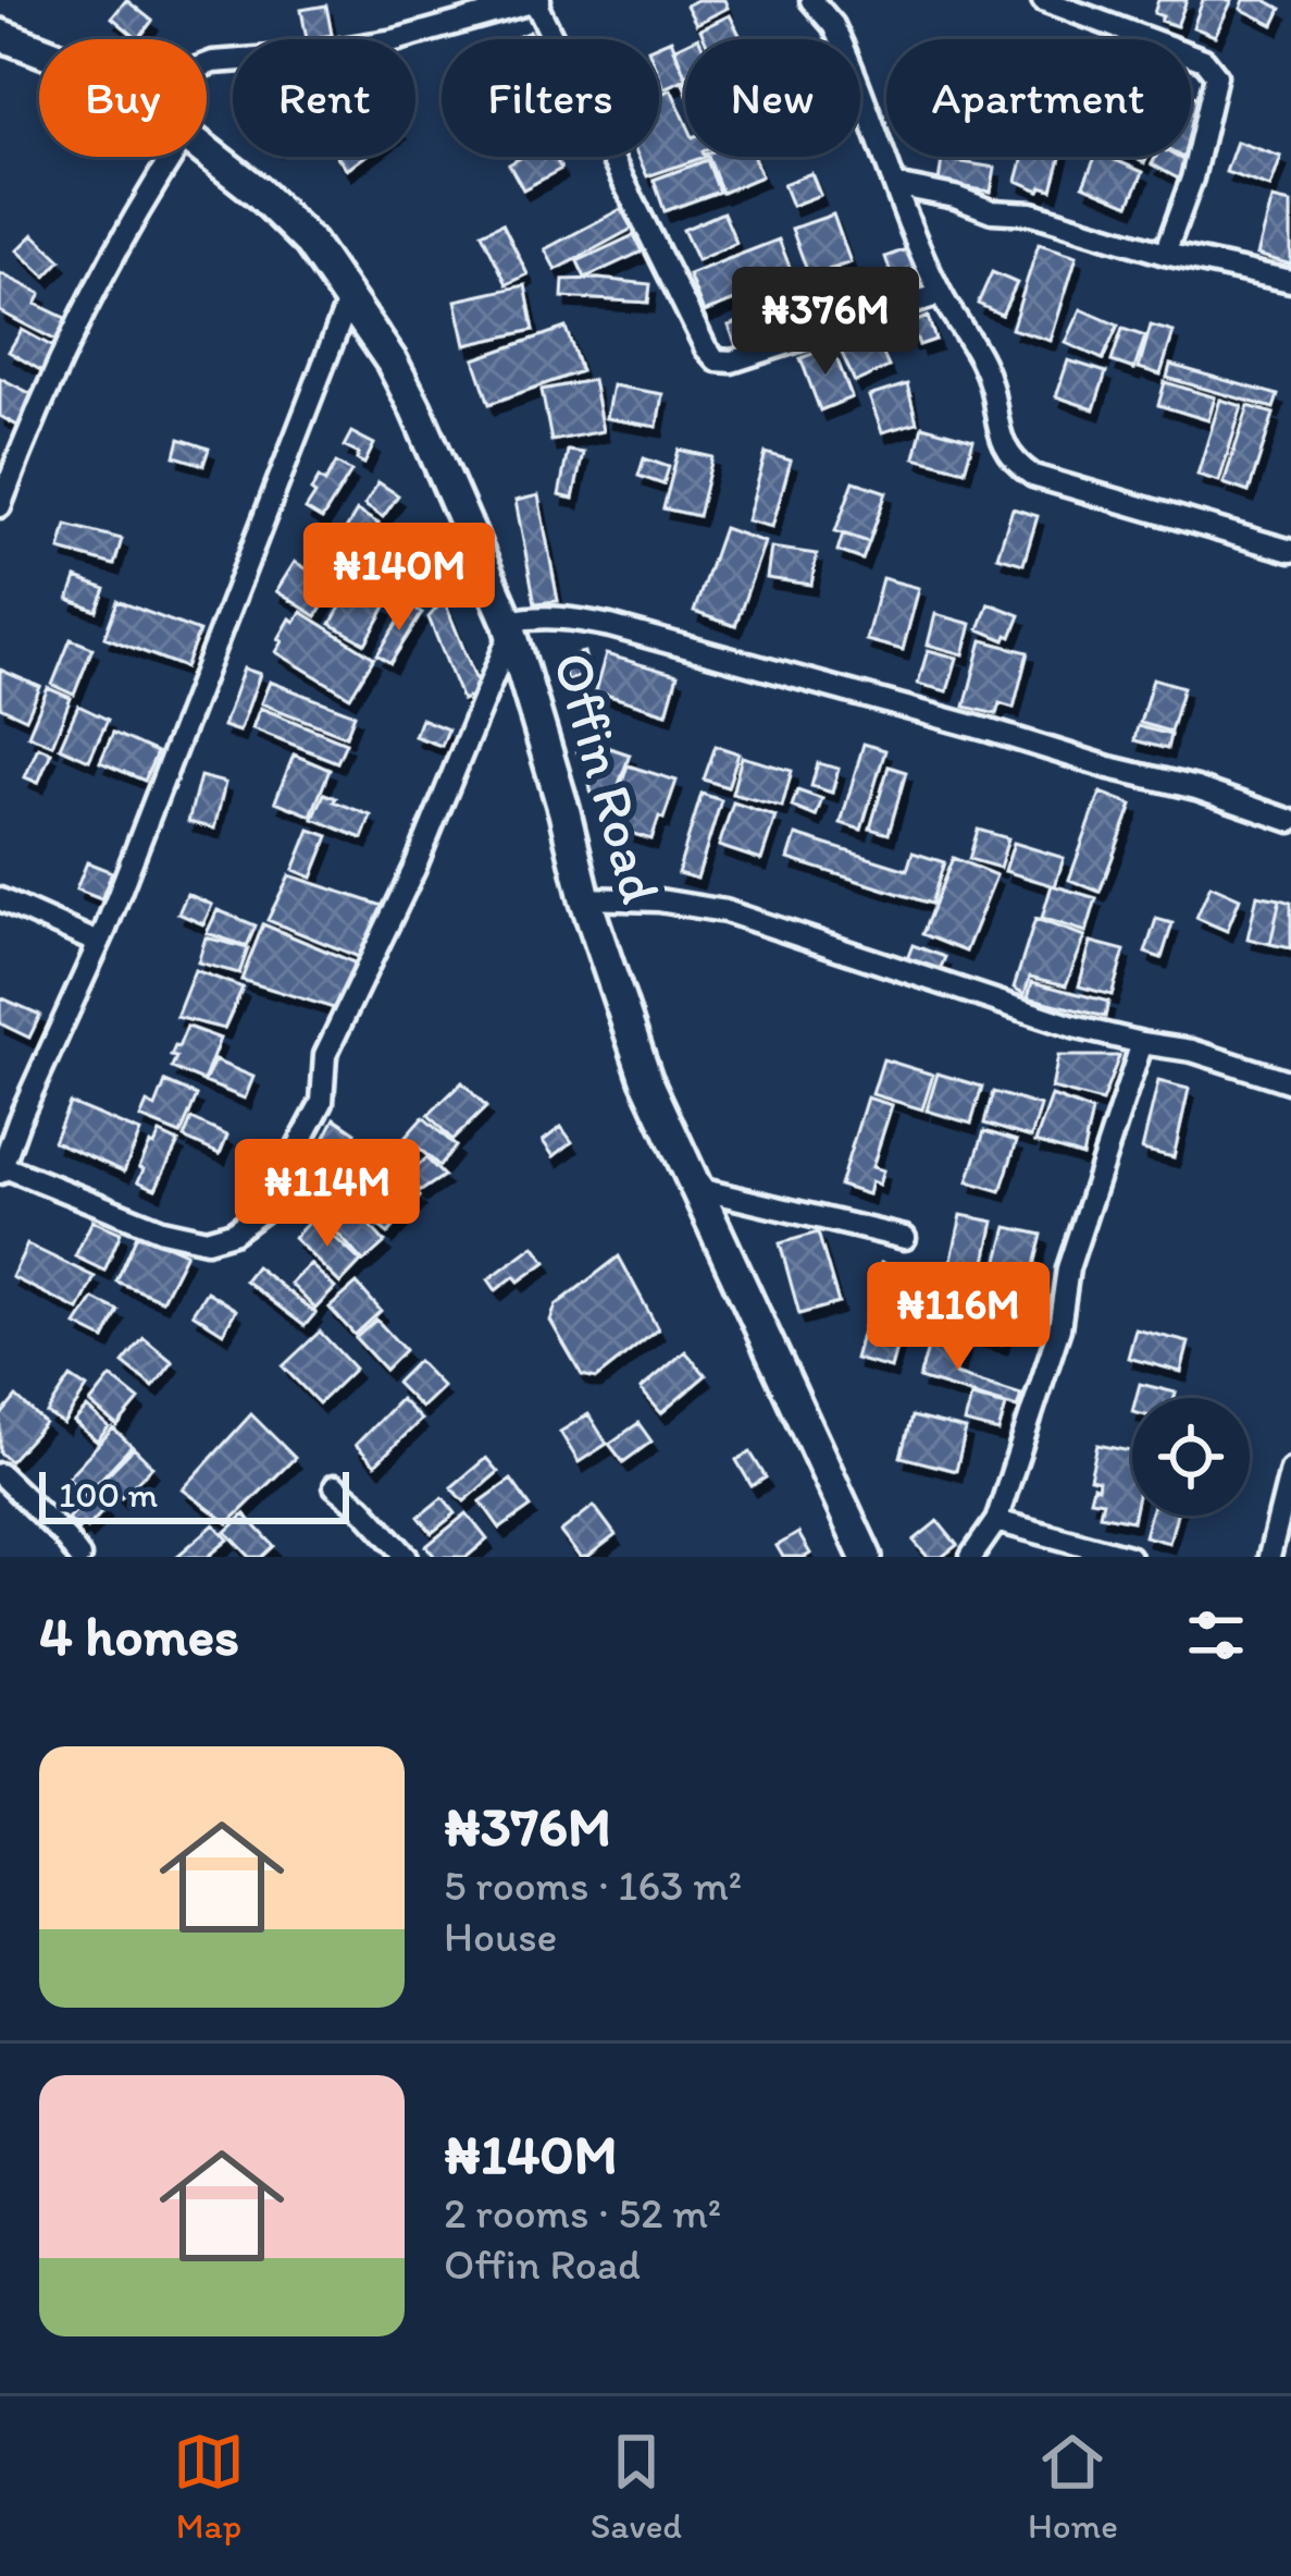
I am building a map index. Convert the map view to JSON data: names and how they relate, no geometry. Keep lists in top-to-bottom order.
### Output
{
  "streets": {
    "street": ["Offin Road"]
  },
  "scale_bar": "100 m",
  "page": {
    "chip": [
      "Buy",
      "Rent",
      "Filters",
      "New",
      "Apartment"
    ],
    "price": [
      "₦376M",
      "₦140M",
      "₦114M",
      "₦116M"
    ],
    "scale": "100 m",
    "heading": "4 homes",
    "list": [
      {
        "name": "₦376M",
        "note": "5 rooms · 163 m² · House"
      },
      {
        "name": "₦140M",
        "note": "2 rooms · 52 m² · Offin Road"
      }
    ],
    "tabs": ["Map", "Saved", "Home"]
  }
}
